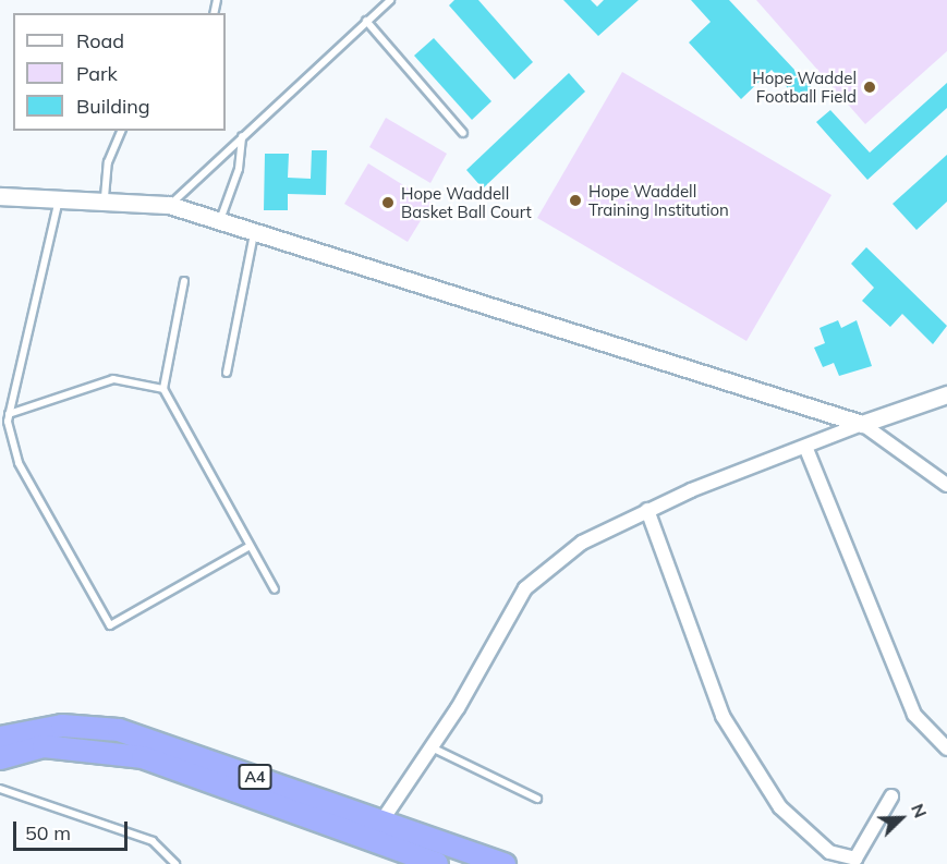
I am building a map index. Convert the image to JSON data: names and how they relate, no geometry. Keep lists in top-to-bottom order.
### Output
{
  "streets": {
    "highway": ["A4"]
  },
  "places": ["Hope Waddel Football Field", "Hope Waddell Training Institution", "Hope Waddell Basket Ball Court"],
  "legend": ["Road", "Park", "Building"],
  "scale_bar": "50 m",
  "north": "top right"
}
